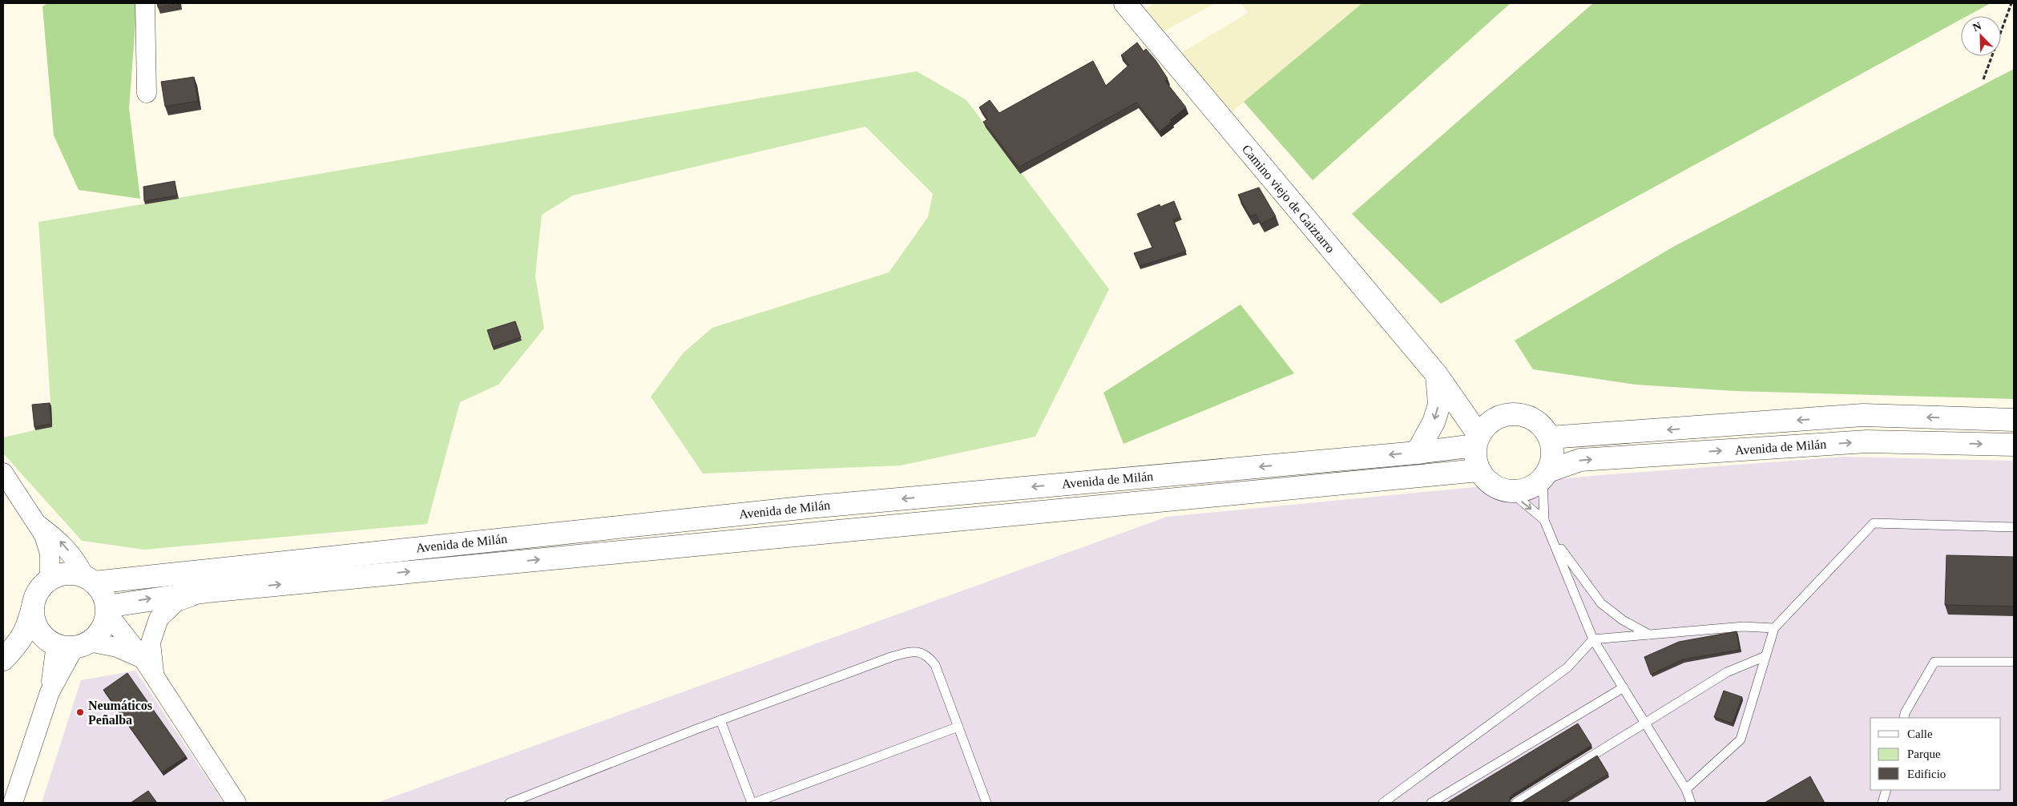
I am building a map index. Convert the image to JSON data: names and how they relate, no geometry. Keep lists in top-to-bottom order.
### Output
{
  "streets": {
    "street": ["Camino viejo de Gaiztarro", "Avenida de Milán"]
  },
  "crossings": [
    ["Camino viejo de Gaiztarro", "Avenida de Milán"]
  ],
  "places": ["Neumáticos Peñalba"],
  "legend": ["Calle", "Parque", "Edificio"],
  "north": "top left"
}
